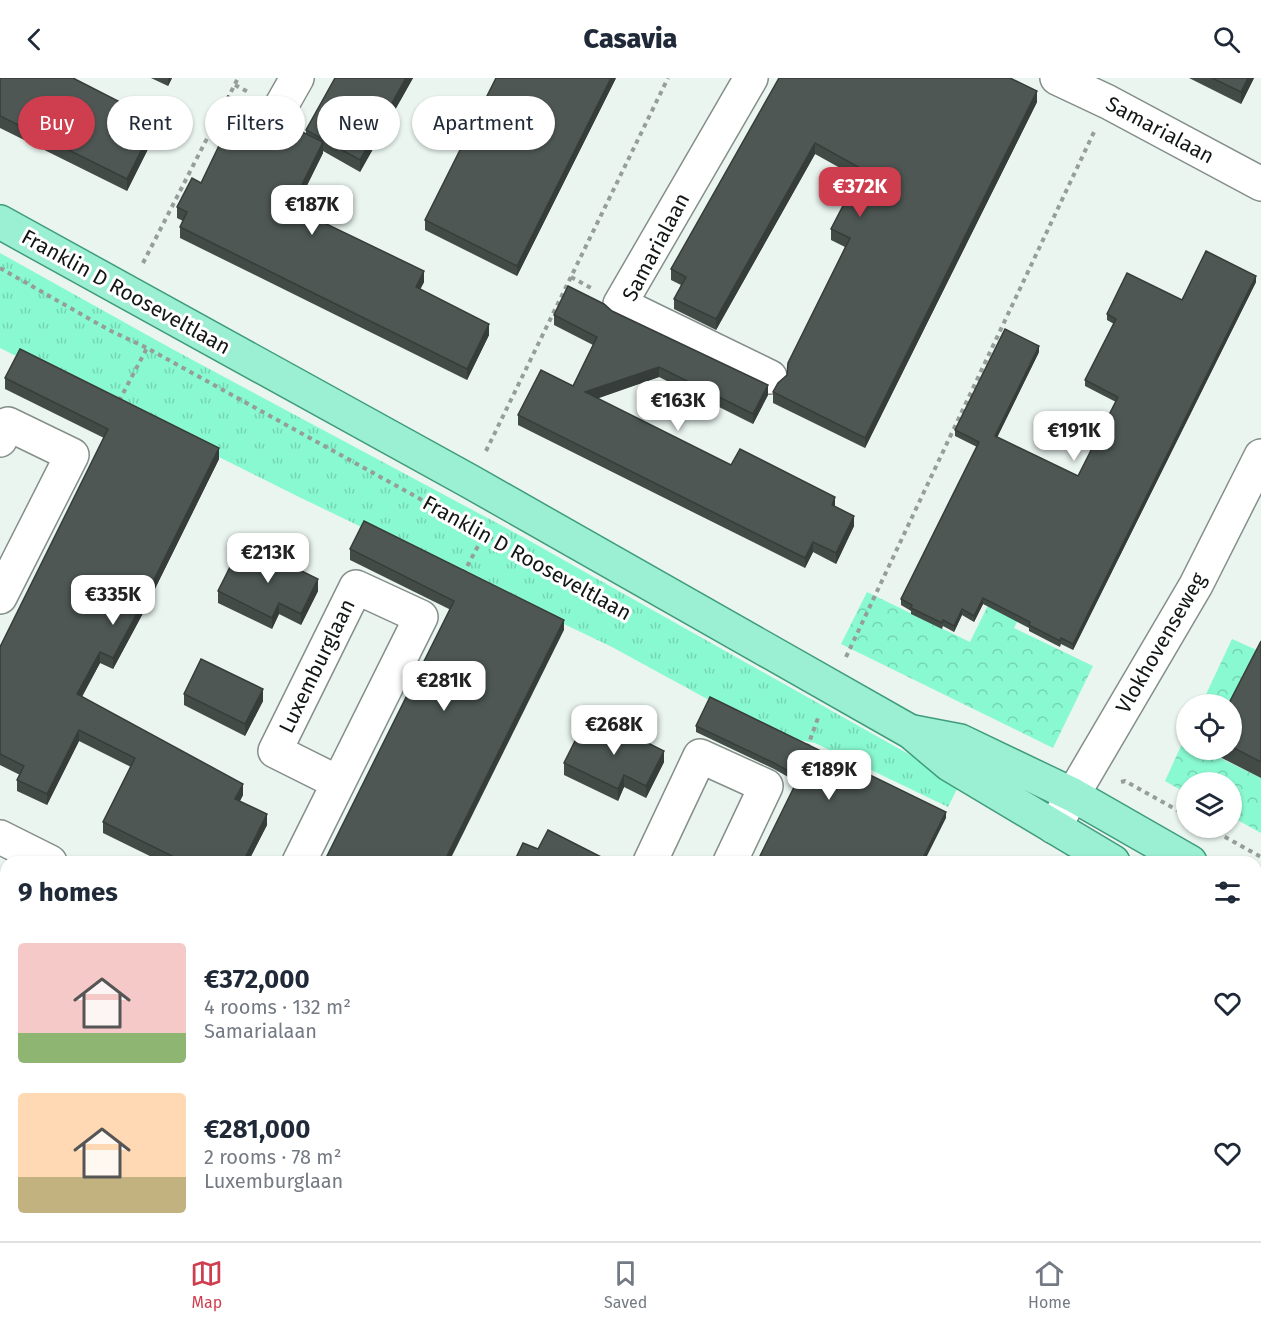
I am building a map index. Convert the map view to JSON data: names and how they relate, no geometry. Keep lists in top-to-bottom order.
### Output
{
  "streets": {
    "main road": ["Franklin D Rooseveltlaan"],
    "street": ["Samarialaan", "Vlokhovenseweg", "Luxemburglaan"]
  },
  "crossings": [
    ["Franklin D Rooseveltlaan", "Vlokhovenseweg"]
  ],
  "page": {
    "header": "Casavia",
    "chip": [
      "Buy",
      "Rent",
      "Filters",
      "New",
      "Apartment"
    ],
    "price": [
      "€372K",
      "€187K",
      "€163K",
      "€191K",
      "€213K",
      "€335K",
      "€281K",
      "€268K",
      "€189K"
    ],
    "heading": "9 homes",
    "list": [
      {
        "name": "€372,000",
        "note": "4 rooms · 132 m² · Samarialaan"
      },
      {
        "name": "€281,000",
        "note": "2 rooms · 78 m² · Luxemburglaan"
      }
    ],
    "tabs": ["Map", "Saved", "Home"]
  }
}
